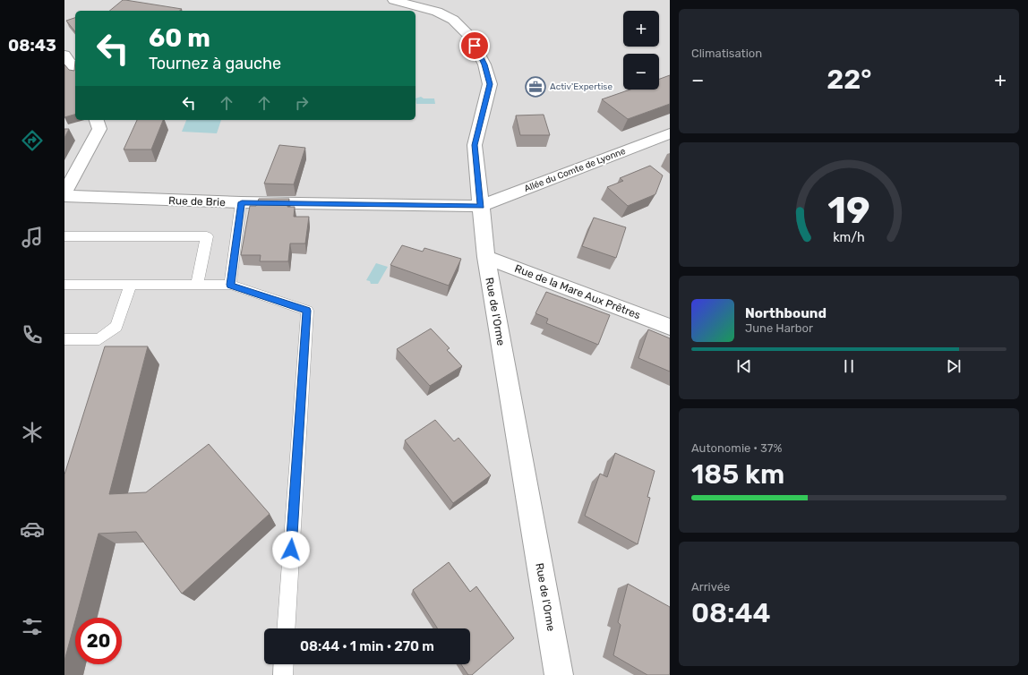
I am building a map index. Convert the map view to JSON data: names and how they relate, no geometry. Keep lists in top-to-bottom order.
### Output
{
  "streets": {
    "street": [
      "Allée du Comte de Lyonne",
      "Rue de Brie",
      "Rue de la Mare Aux Prêtres",
      "Rue de l'Orme"
    ]
  },
  "crossings": [
    ["Allée du Comte de Lyonne", "Rue de Brie"],
    ["Allée du Comte de Lyonne", "Rue de l'Orme"],
    ["Rue de Brie", "Rue de l'Orme"],
    ["Rue de la Mare Aux Prêtres", "Rue de l'Orme"]
  ],
  "places": {
    "office": ["Activ'Expertise"]
  },
  "page": {
    "tabs": "08:43",
    "tile": [
      "Climatisation",
      ["Autonomie · 37%", "185 km"],
      ["Arrivée", "08:44"]
    ],
    "map_buttons": ["+", "−"],
    "turn": ["60 m", "Tournez à gauche"],
    "heat": ["−", "22°", "+"],
    "song": ["Northbound", "June Harbor"],
    "limit": "20",
    "trip": "08:44 · 1 min · 270 m",
    "gauge": ["19", "km/h"]
  }
}
